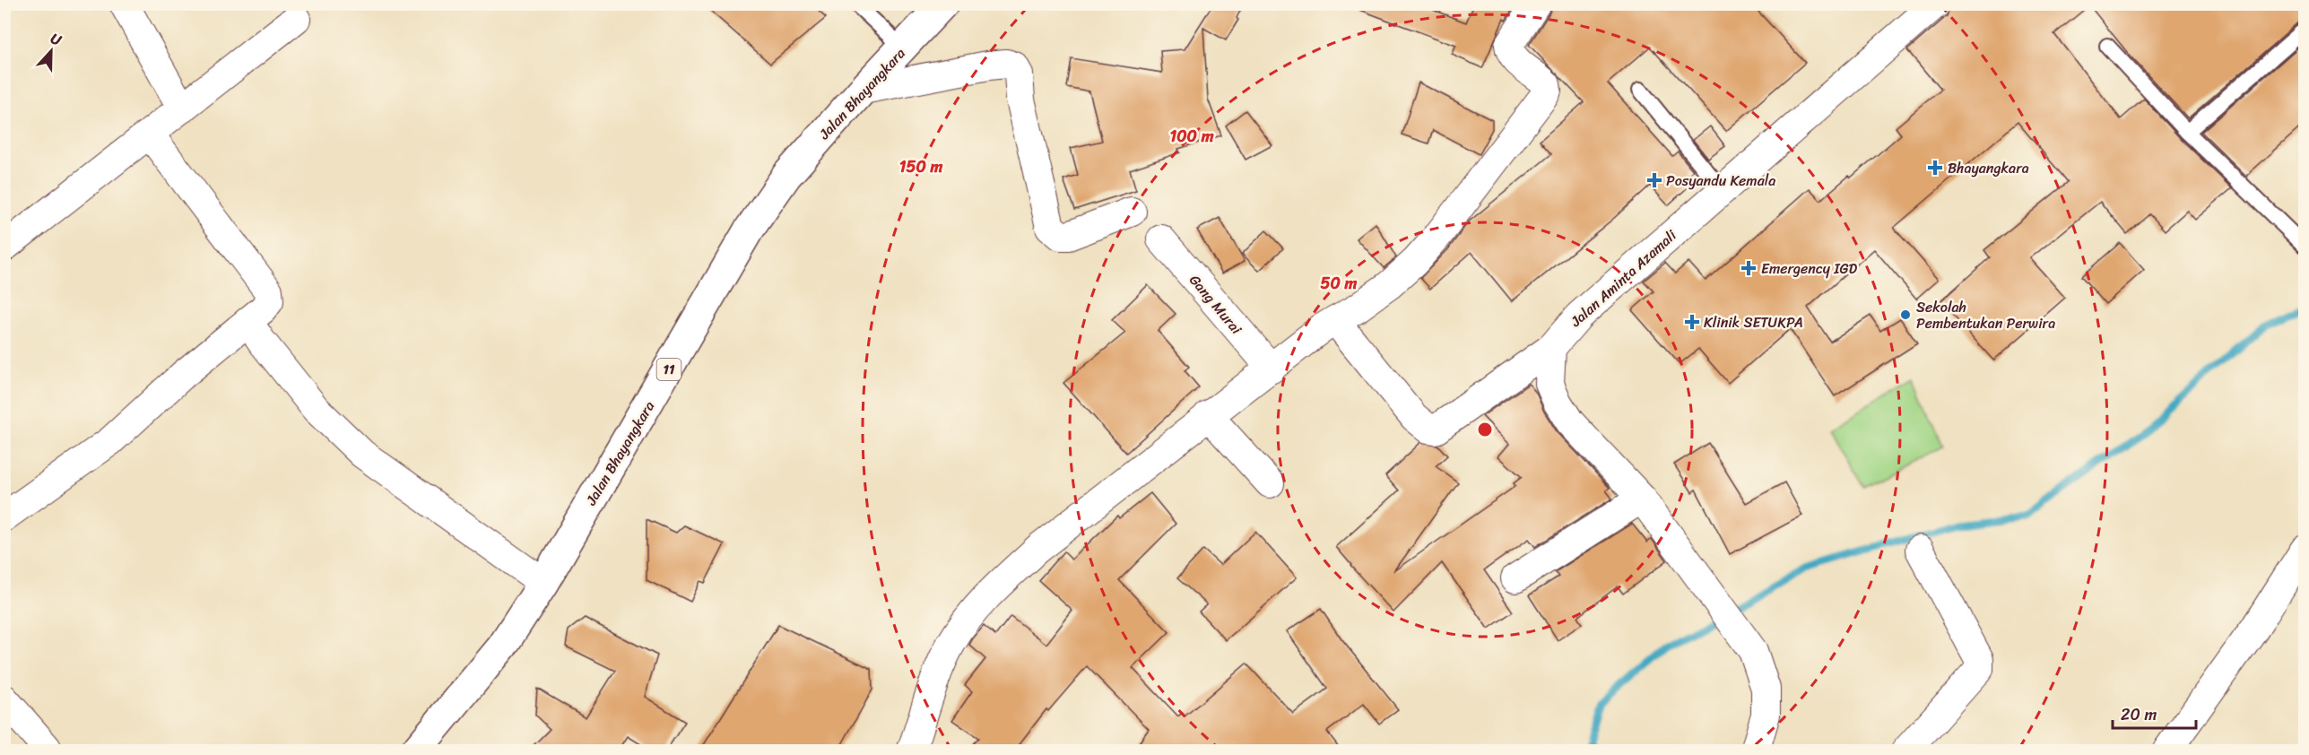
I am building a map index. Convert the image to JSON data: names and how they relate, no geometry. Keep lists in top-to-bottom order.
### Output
{
  "streets": {
    "highway": ["Jalan Bhayangkara", "11"],
    "street": ["Jalan Aminta Azamali", "Gang Murai"]
  },
  "places": {
    "health": [
      "Bhayangkara",
      "Posyandu Kemala",
      "Emergency IGD",
      "Klinik SETUKPA"
    ],
    "other": ["Sekolah Pembentukan Perwira"]
  },
  "scale_bar": "20 m",
  "north": "top",
  "rings": ["100 m", "150 m", "50 m"]
}
